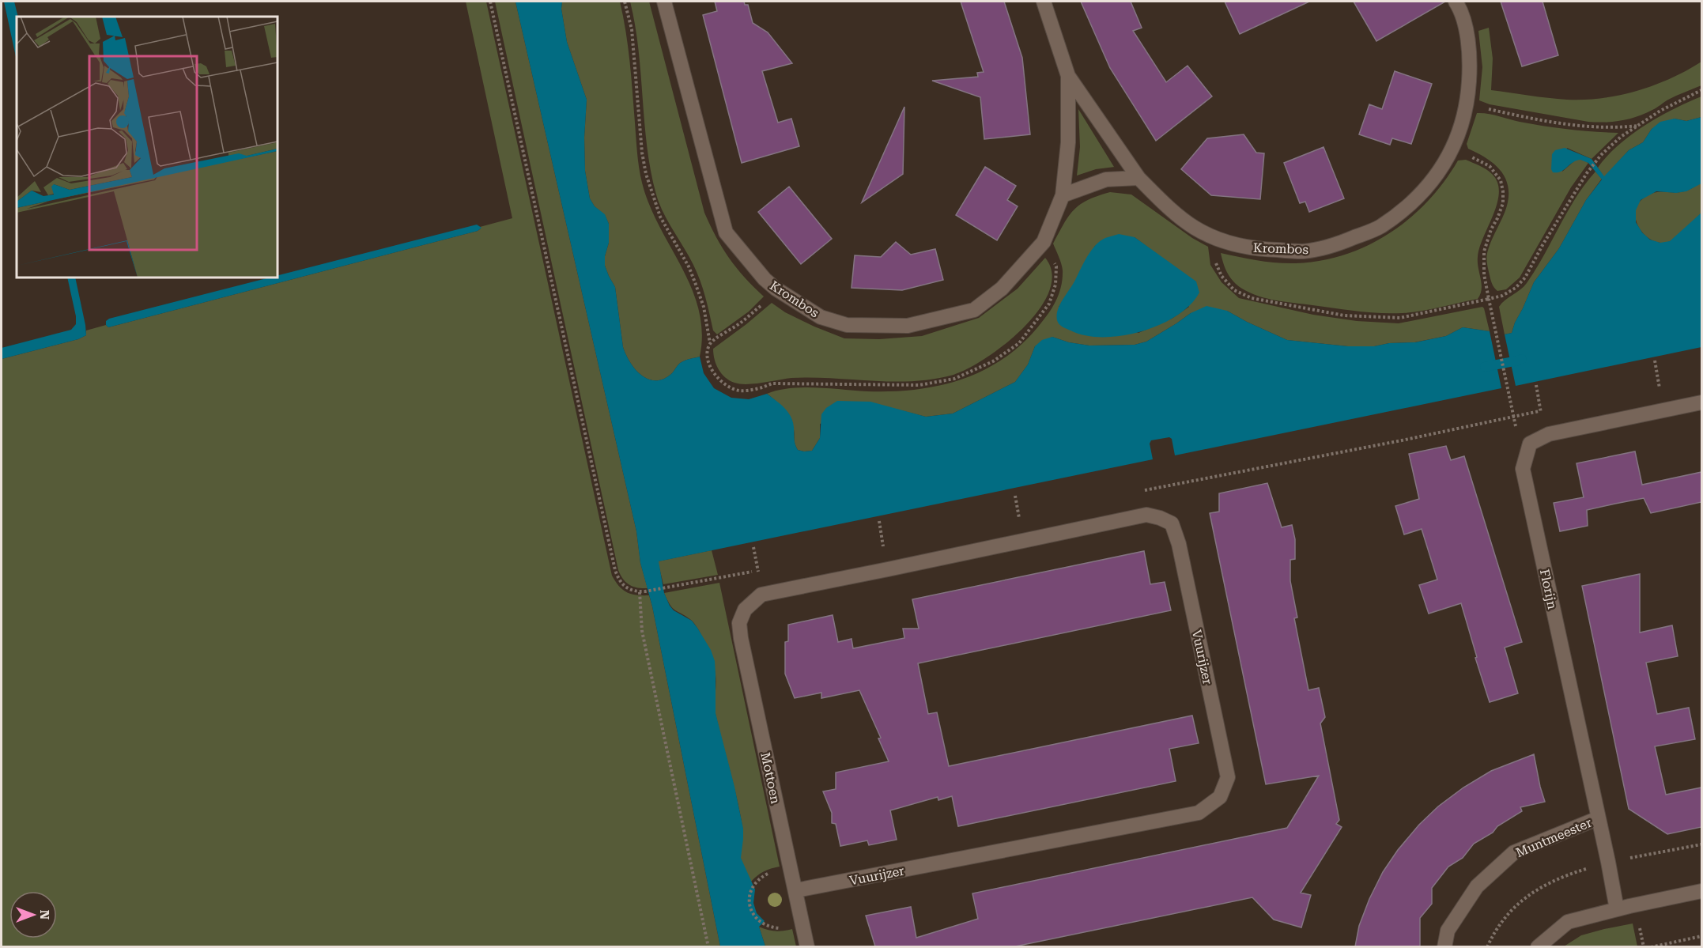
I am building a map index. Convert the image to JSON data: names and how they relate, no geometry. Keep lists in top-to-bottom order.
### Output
{
  "streets": {
    "street": [
      "Krombos",
      "Florijn",
      "Vuurijzer",
      "Mottoen",
      "Muntmeester"
    ]
  },
  "crossings": [
    ["Florijn", "Muntmeester"],
    ["Vuurijzer", "Mottoen"]
  ],
  "north": "right"
}
